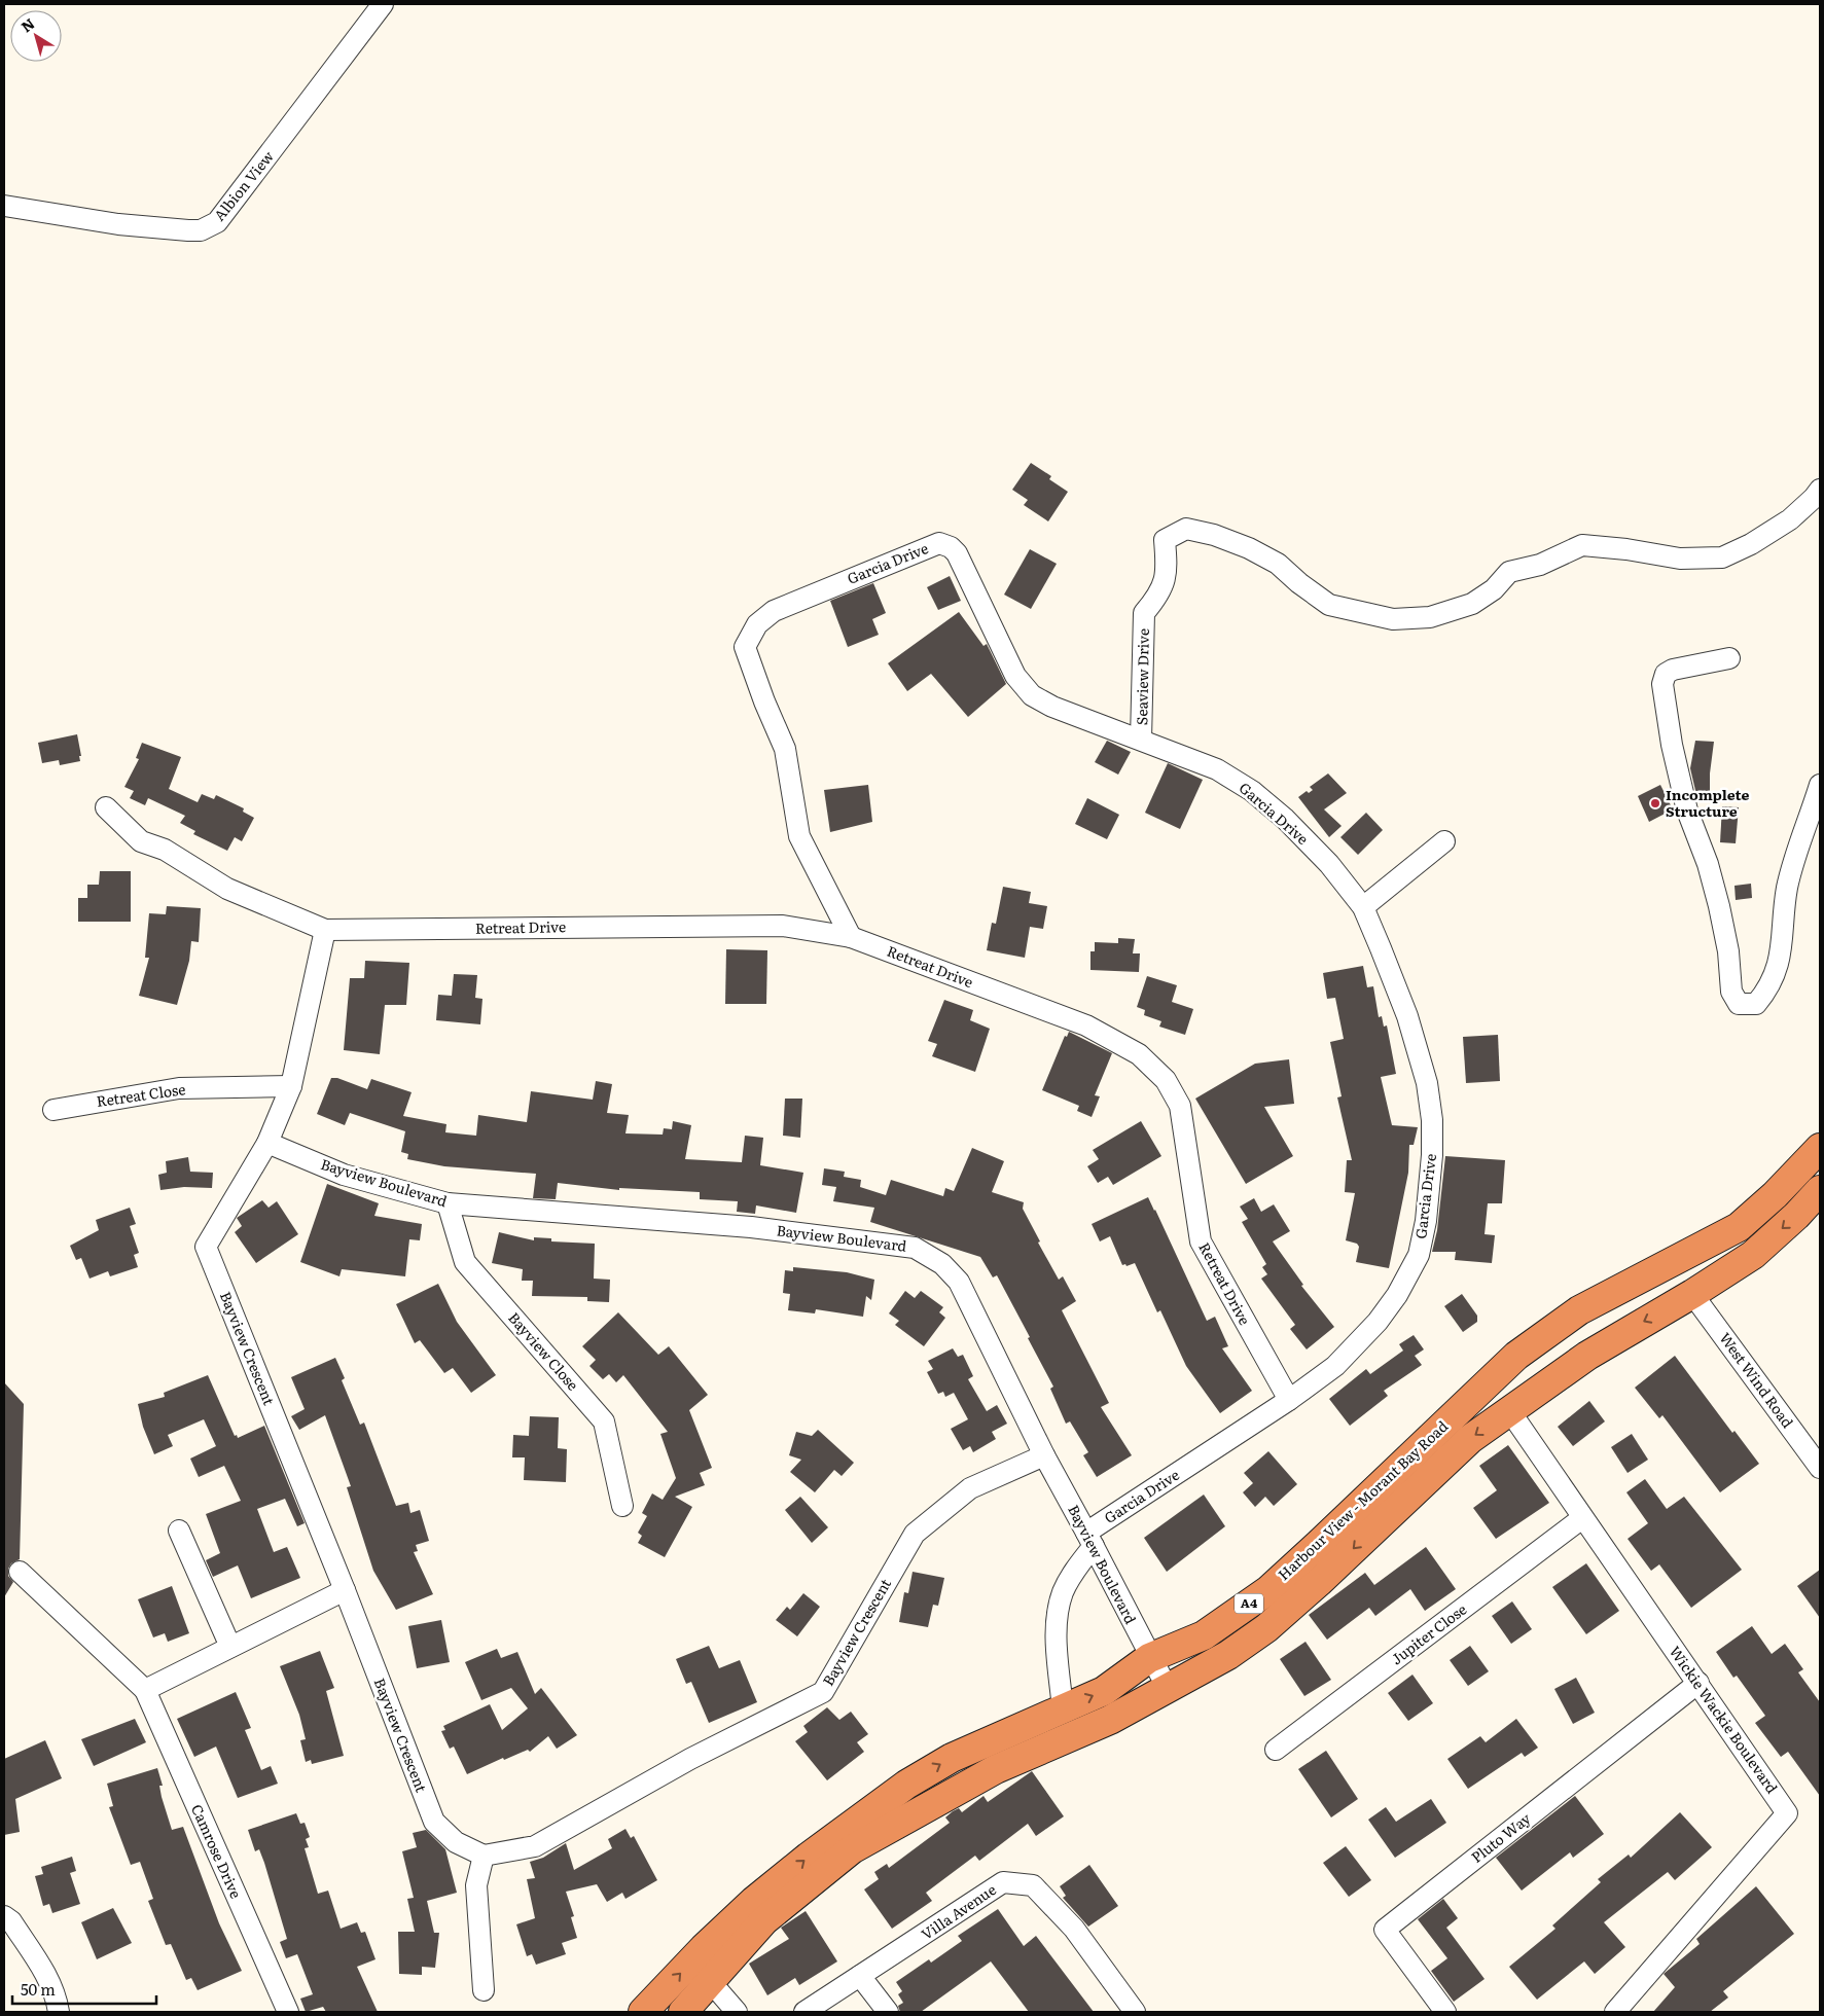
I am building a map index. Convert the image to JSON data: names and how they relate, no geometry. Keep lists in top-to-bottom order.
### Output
{
  "streets": {
    "highway": ["Harbour View - Morant Bay Road", "A4"],
    "street": [
      "Albion View",
      "Garcia Drive",
      "Seaview Drive",
      "Retreat Drive",
      "Retreat Close",
      "Bayview Boulevard",
      "Bayview Crescent",
      "Bayview Close",
      "West Wind Road",
      "Jupiter Close",
      "Wickie Wackie Boulevard",
      "Pluto Way",
      "Camrose Drive",
      "Villa Avenue"
    ]
  },
  "crossings": [
    ["Garcia Drive", "Seaview Drive"],
    ["Garcia Drive", "Retreat Drive"],
    ["Garcia Drive", "Bayview Boulevard"],
    ["Garcia Drive", "Harbour View - Morant Bay Road"],
    ["Retreat Drive", "Bayview Crescent"],
    ["Retreat Close", "Bayview Crescent"],
    ["Bayview Boulevard", "Bayview Crescent"],
    ["Bayview Boulevard", "Bayview Close"],
    ["Bayview Boulevard", "Harbour View - Morant Bay Road"],
    ["West Wind Road", "Harbour View - Morant Bay Road"],
    ["Harbour View - Morant Bay Road", "Wickie Wackie Boulevard"],
    ["Jupiter Close", "Wickie Wackie Boulevard"],
    ["Wickie Wackie Boulevard", "Pluto Way"]
  ],
  "places": ["Incomplete Structure"],
  "scale_bar": "50 m",
  "north": "top left"
}
